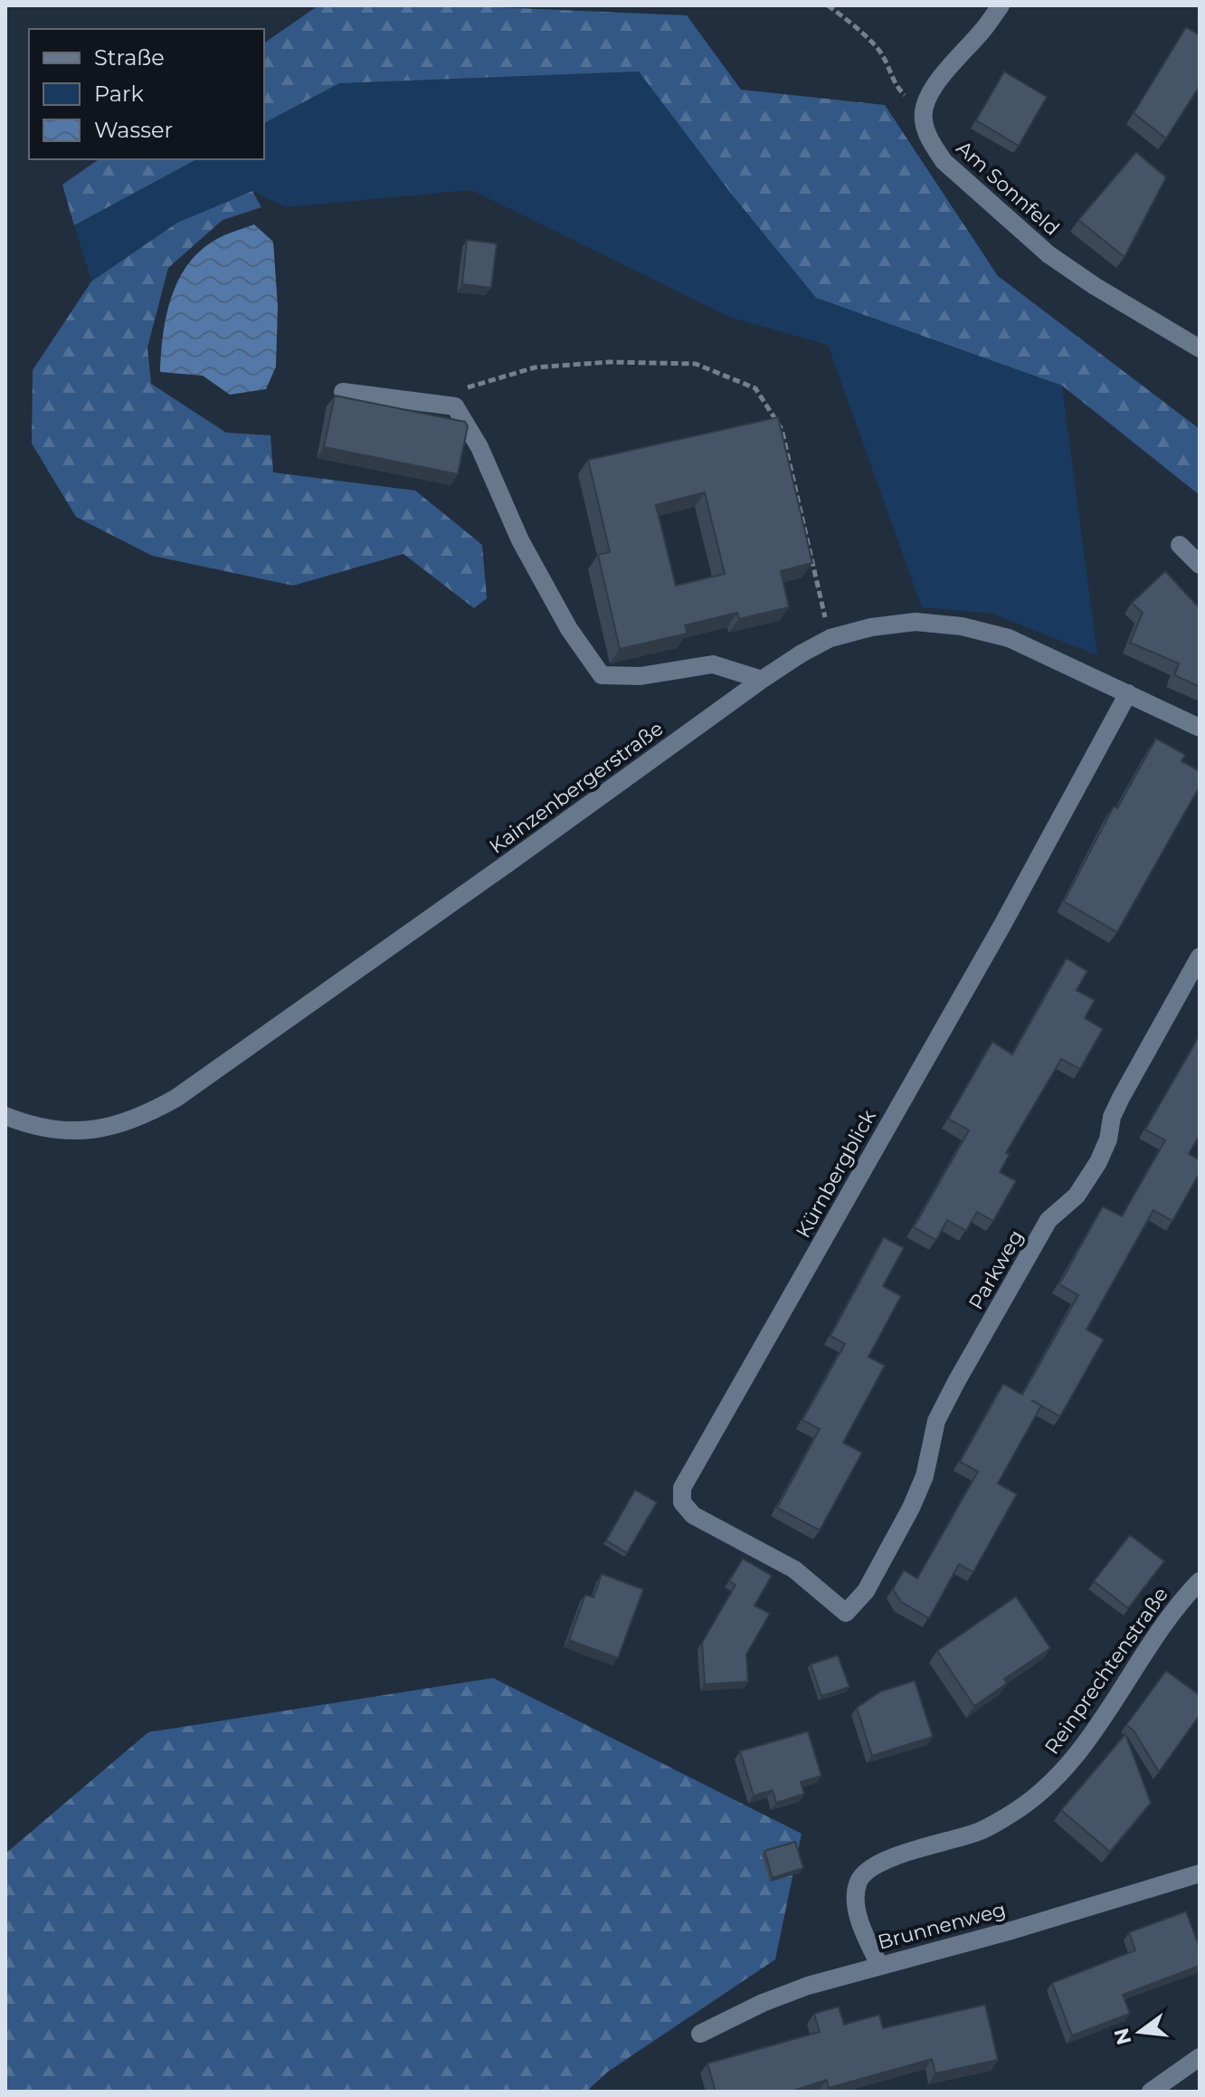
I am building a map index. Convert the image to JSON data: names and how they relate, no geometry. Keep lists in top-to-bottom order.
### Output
{
  "streets": {
    "street": [
      "Am Sonnfeld",
      "Kainzenbergerstraße",
      "Kürnbergblick",
      "Parkweg",
      "Reinprechtenstraße",
      "Brunnenweg"
    ]
  },
  "crossings": [
    ["Kainzenbergerstraße", "Kürnbergblick"],
    ["Kürnbergblick", "Parkweg"],
    ["Reinprechtenstraße", "Brunnenweg"]
  ],
  "legend": ["Straße", "Park", "Wasser"],
  "north": "left"
}
